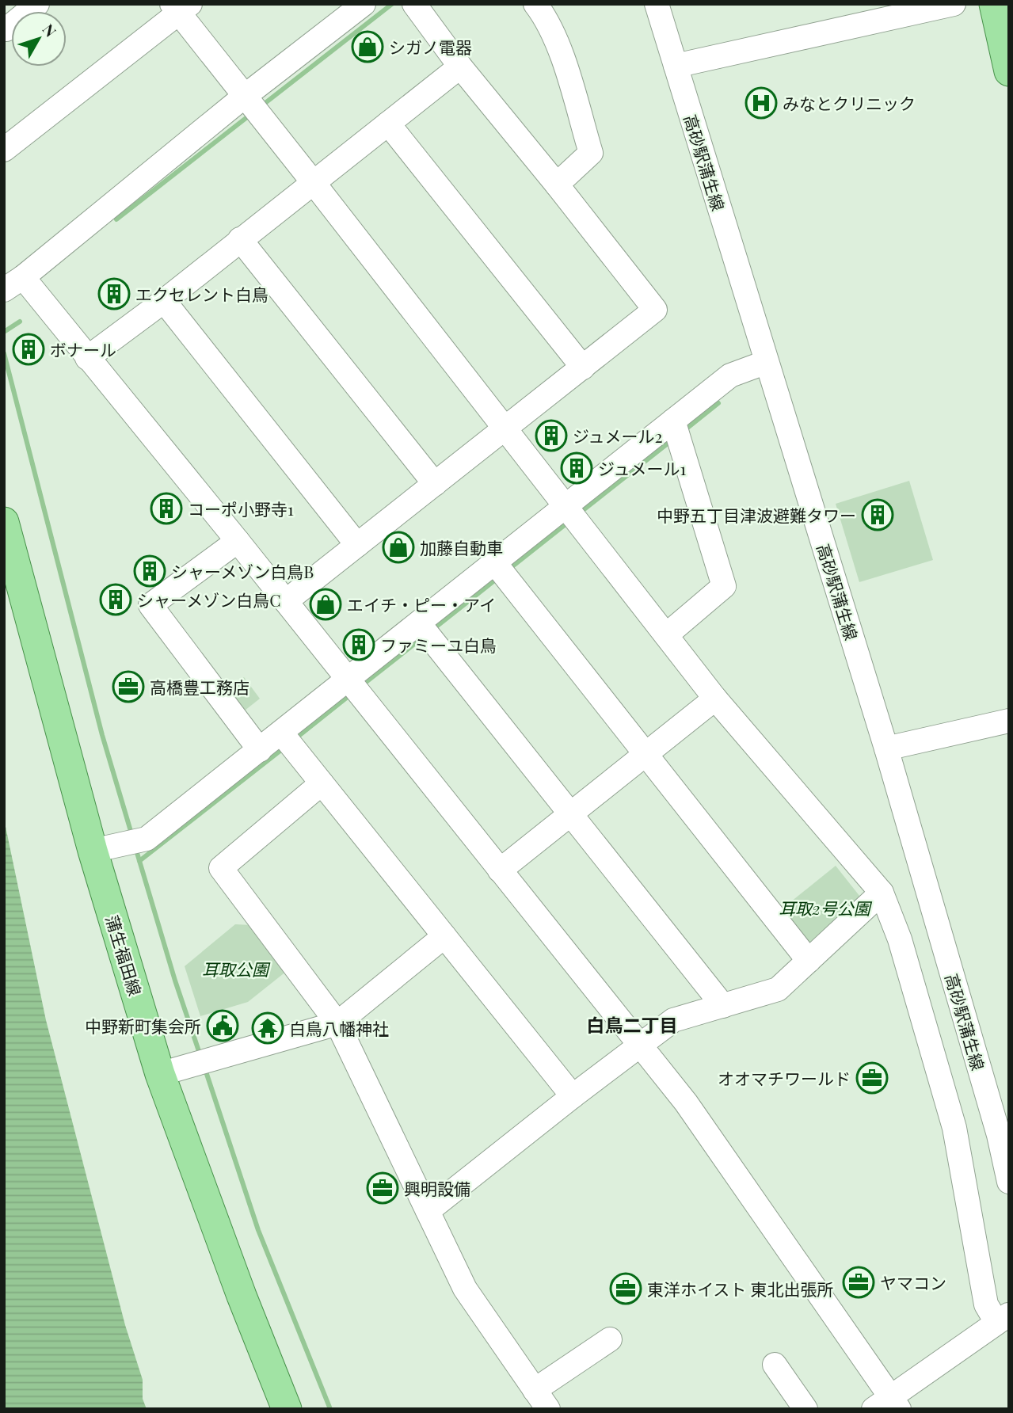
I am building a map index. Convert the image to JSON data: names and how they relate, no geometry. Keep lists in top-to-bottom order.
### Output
{
  "streets": {
    "main road": ["蒲生福田線"],
    "street": ["高砂駅蒲生線"]
  },
  "districts": ["白鳥二丁目"],
  "parks": ["耳取2号公園", "耳取公園"],
  "places": {
    "shop": ["シガノ電器", "加藤自動車", "エイチ・ピー・アイ"],
    "hospital": ["みなとクリニック"],
    "building": [
      "エクセレント白鳥",
      "ボナール",
      "ジュメール2",
      "ジュメール1",
      "コーポ小野寺1",
      "中野五丁目津波避難タワー",
      "シャーメゾン白鳥B",
      "シャーメゾン白鳥C",
      "ファミーユ白鳥"
    ],
    "office": [
      "高橋豊工務店",
      "オオマチワールド",
      "興明設備",
      "ヤマコン",
      "東洋ホイスト 東北出張所"
    ],
    "public building": ["中野新町集会所"],
    "temple": ["白鳥八幡神社"]
  },
  "north": "top right"
}
